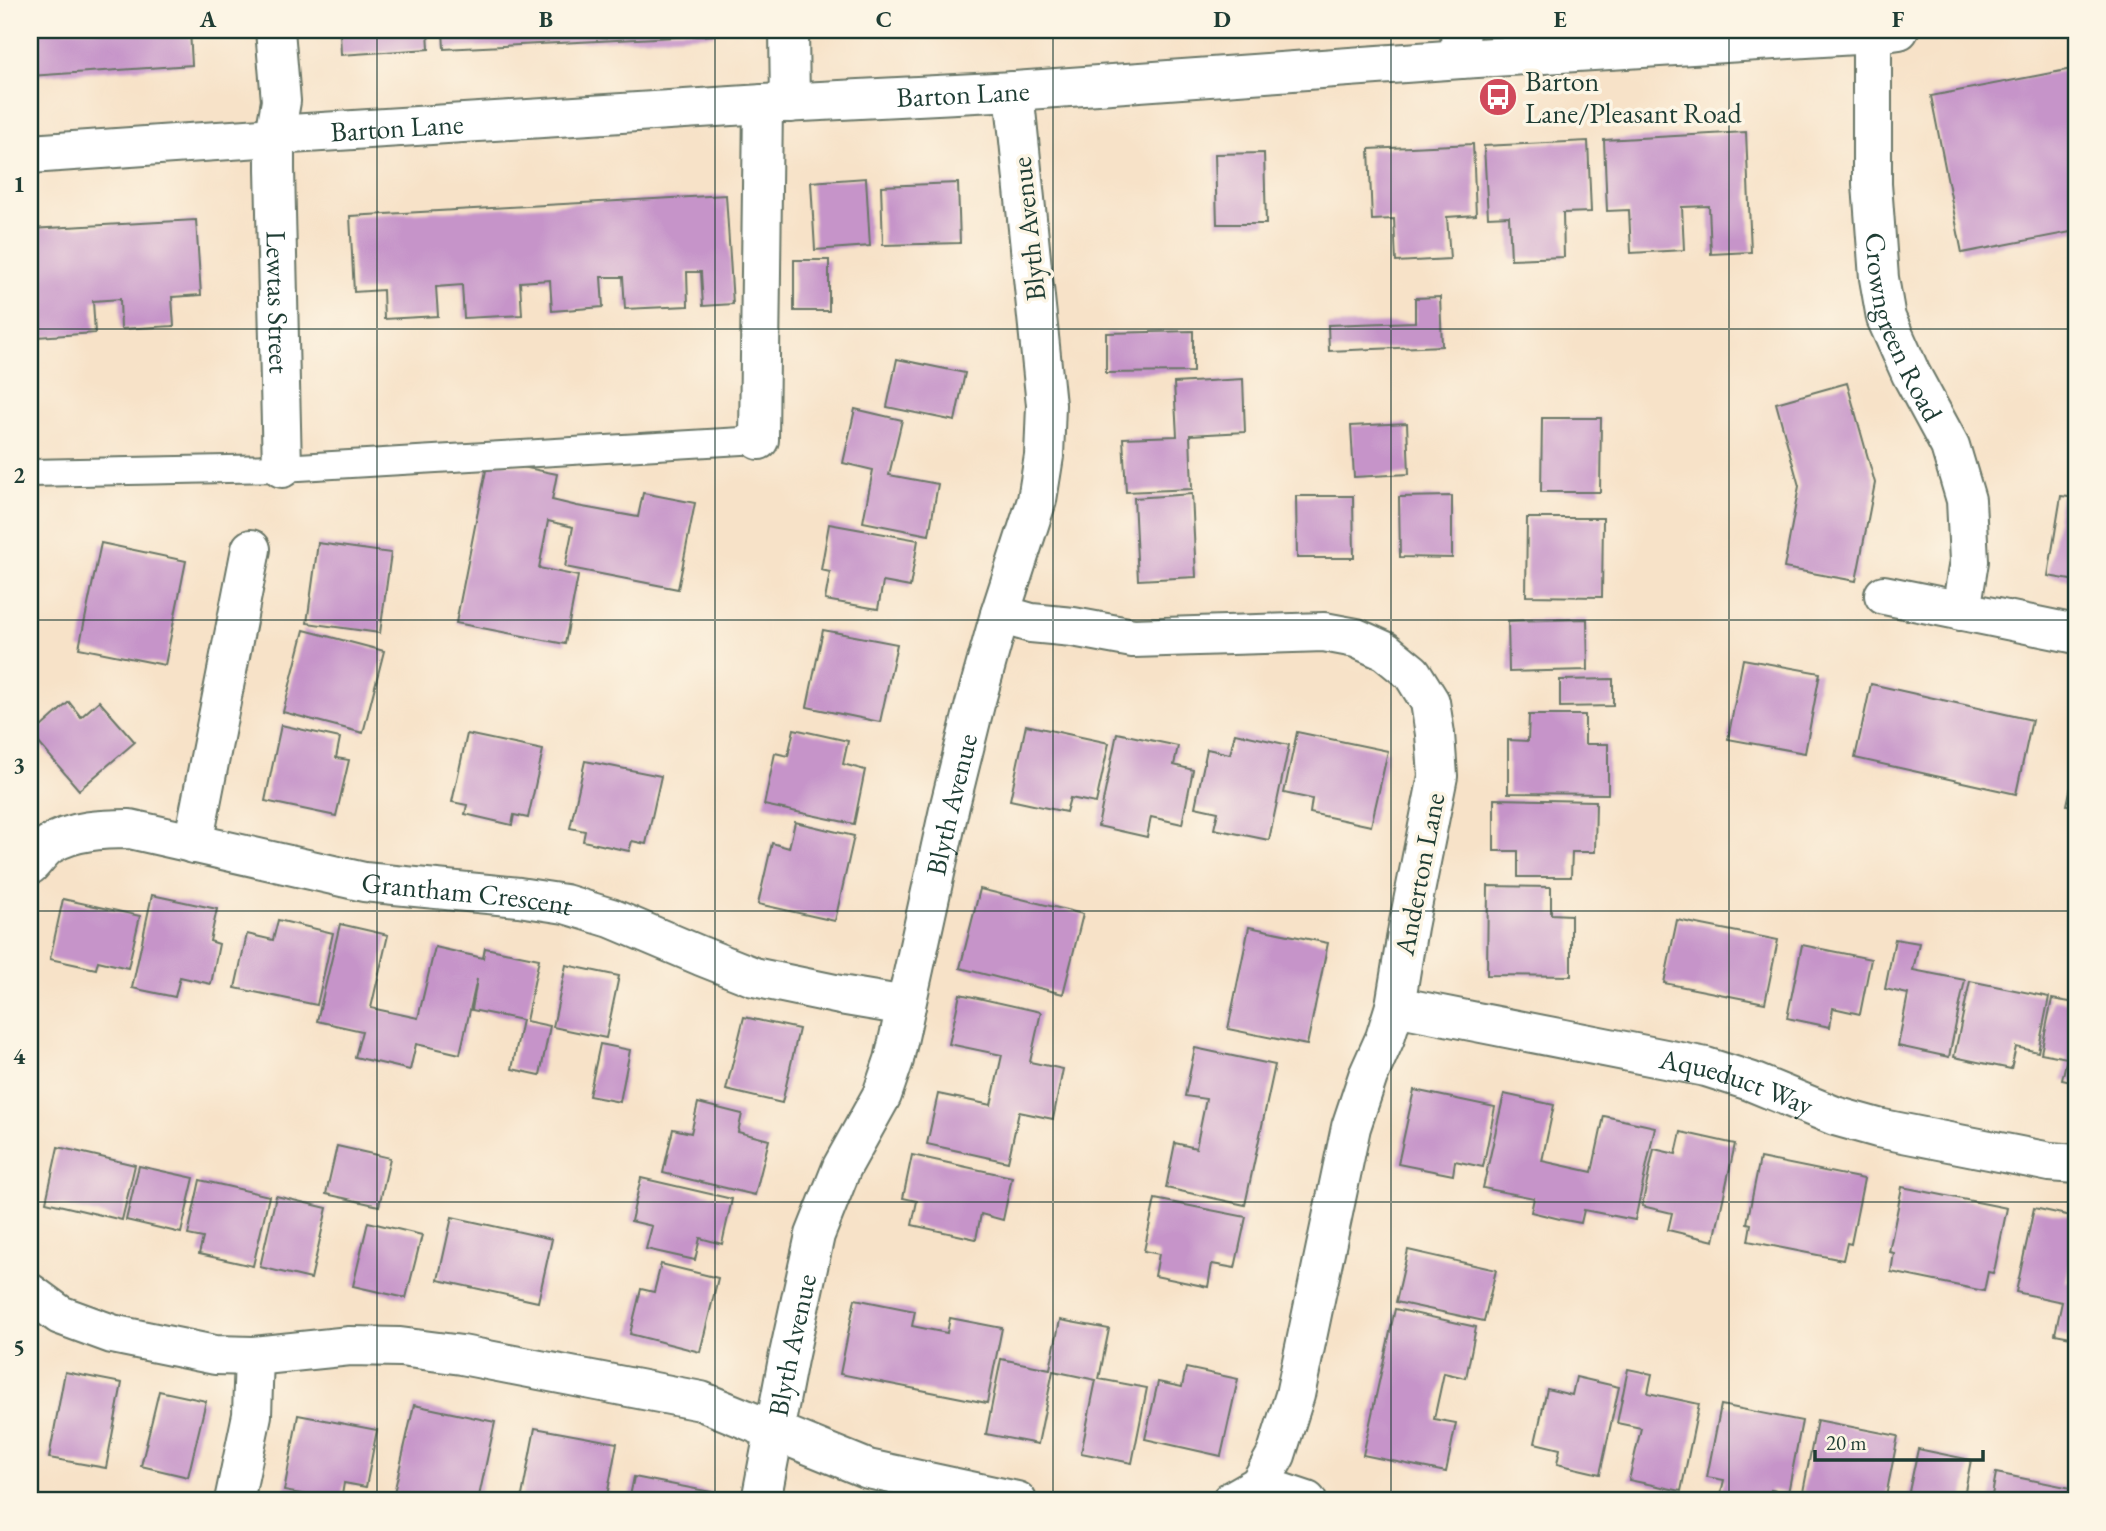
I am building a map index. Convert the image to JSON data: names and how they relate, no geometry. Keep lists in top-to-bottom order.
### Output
{
  "streets": {
    "street": [
      "Barton Lane",
      "Blyth Avenue",
      "Lewtas Street",
      "Crowngreen Road",
      "Anderton Lane",
      "Grantham Crescent",
      "Aqueduct Way"
    ]
  },
  "crossings": [
    ["Barton Lane", "Blyth Avenue"],
    ["Barton Lane", "Lewtas Street"],
    ["Barton Lane", "Crowngreen Road"],
    ["Blyth Avenue", "Anderton Lane"],
    ["Blyth Avenue", "Grantham Crescent"],
    ["Anderton Lane", "Aqueduct Way"]
  ],
  "places": {
    "bus stop": ["Barton Lane/Pleasant Road"]
  },
  "scale_bar": "20 m",
  "grid": {
    "columns": [
      "A",
      "B",
      "C",
      "D",
      "E",
      "F"
    ],
    "rows": [
      "1",
      "2",
      "3",
      "4",
      "5"
    ]
  }
}
